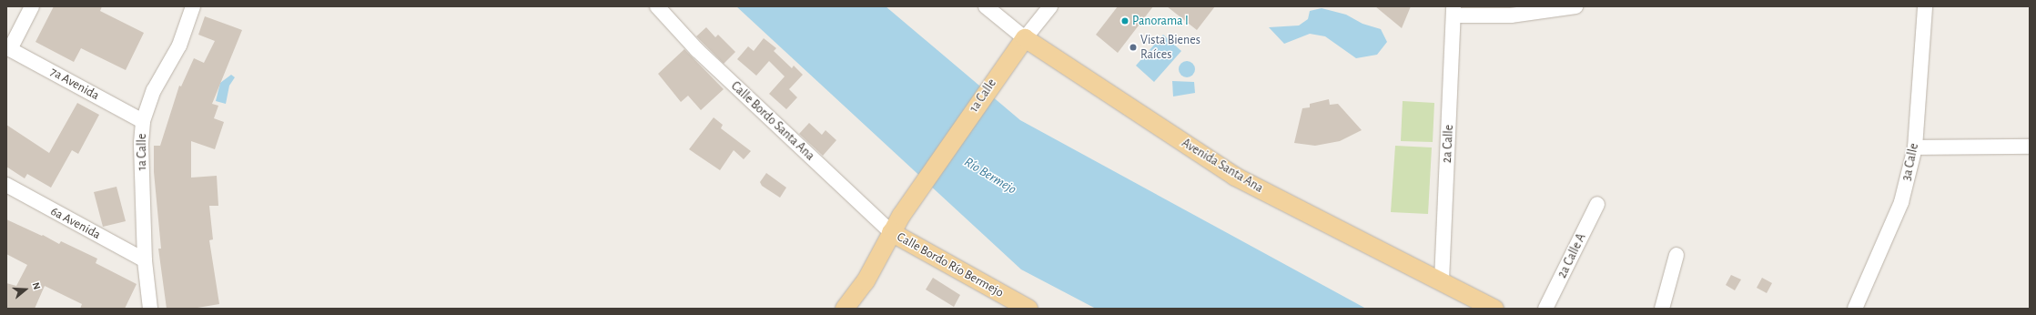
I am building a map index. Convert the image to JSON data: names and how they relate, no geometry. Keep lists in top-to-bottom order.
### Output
{
  "streets": {
    "main road": ["1a Calle", "Avenida Santa Ana", "Calle Bordo Río Bermejo"],
    "street": [
      "7a Avenida",
      "Calle Bordo Santa Ana",
      "2a Calle",
      "3a Calle",
      "6a Avenida",
      "2a Calle A"
    ]
  },
  "crossings": [
    ["7a Avenida", "1a Calle"],
    ["1a Calle", "Calle Bordo Santa Ana"],
    ["1a Calle", "Avenida Santa Ana"],
    ["1a Calle", "6a Avenida"],
    ["1a Calle", "Calle Bordo Río Bermejo"],
    ["Calle Bordo Santa Ana", "Calle Bordo Río Bermejo"],
    ["2a Calle", "Avenida Santa Ana"]
  ],
  "water": ["Río Bermejo"],
  "places": ["Panorama I", "Vista Bienes Raíces"],
  "north": "right"
}
